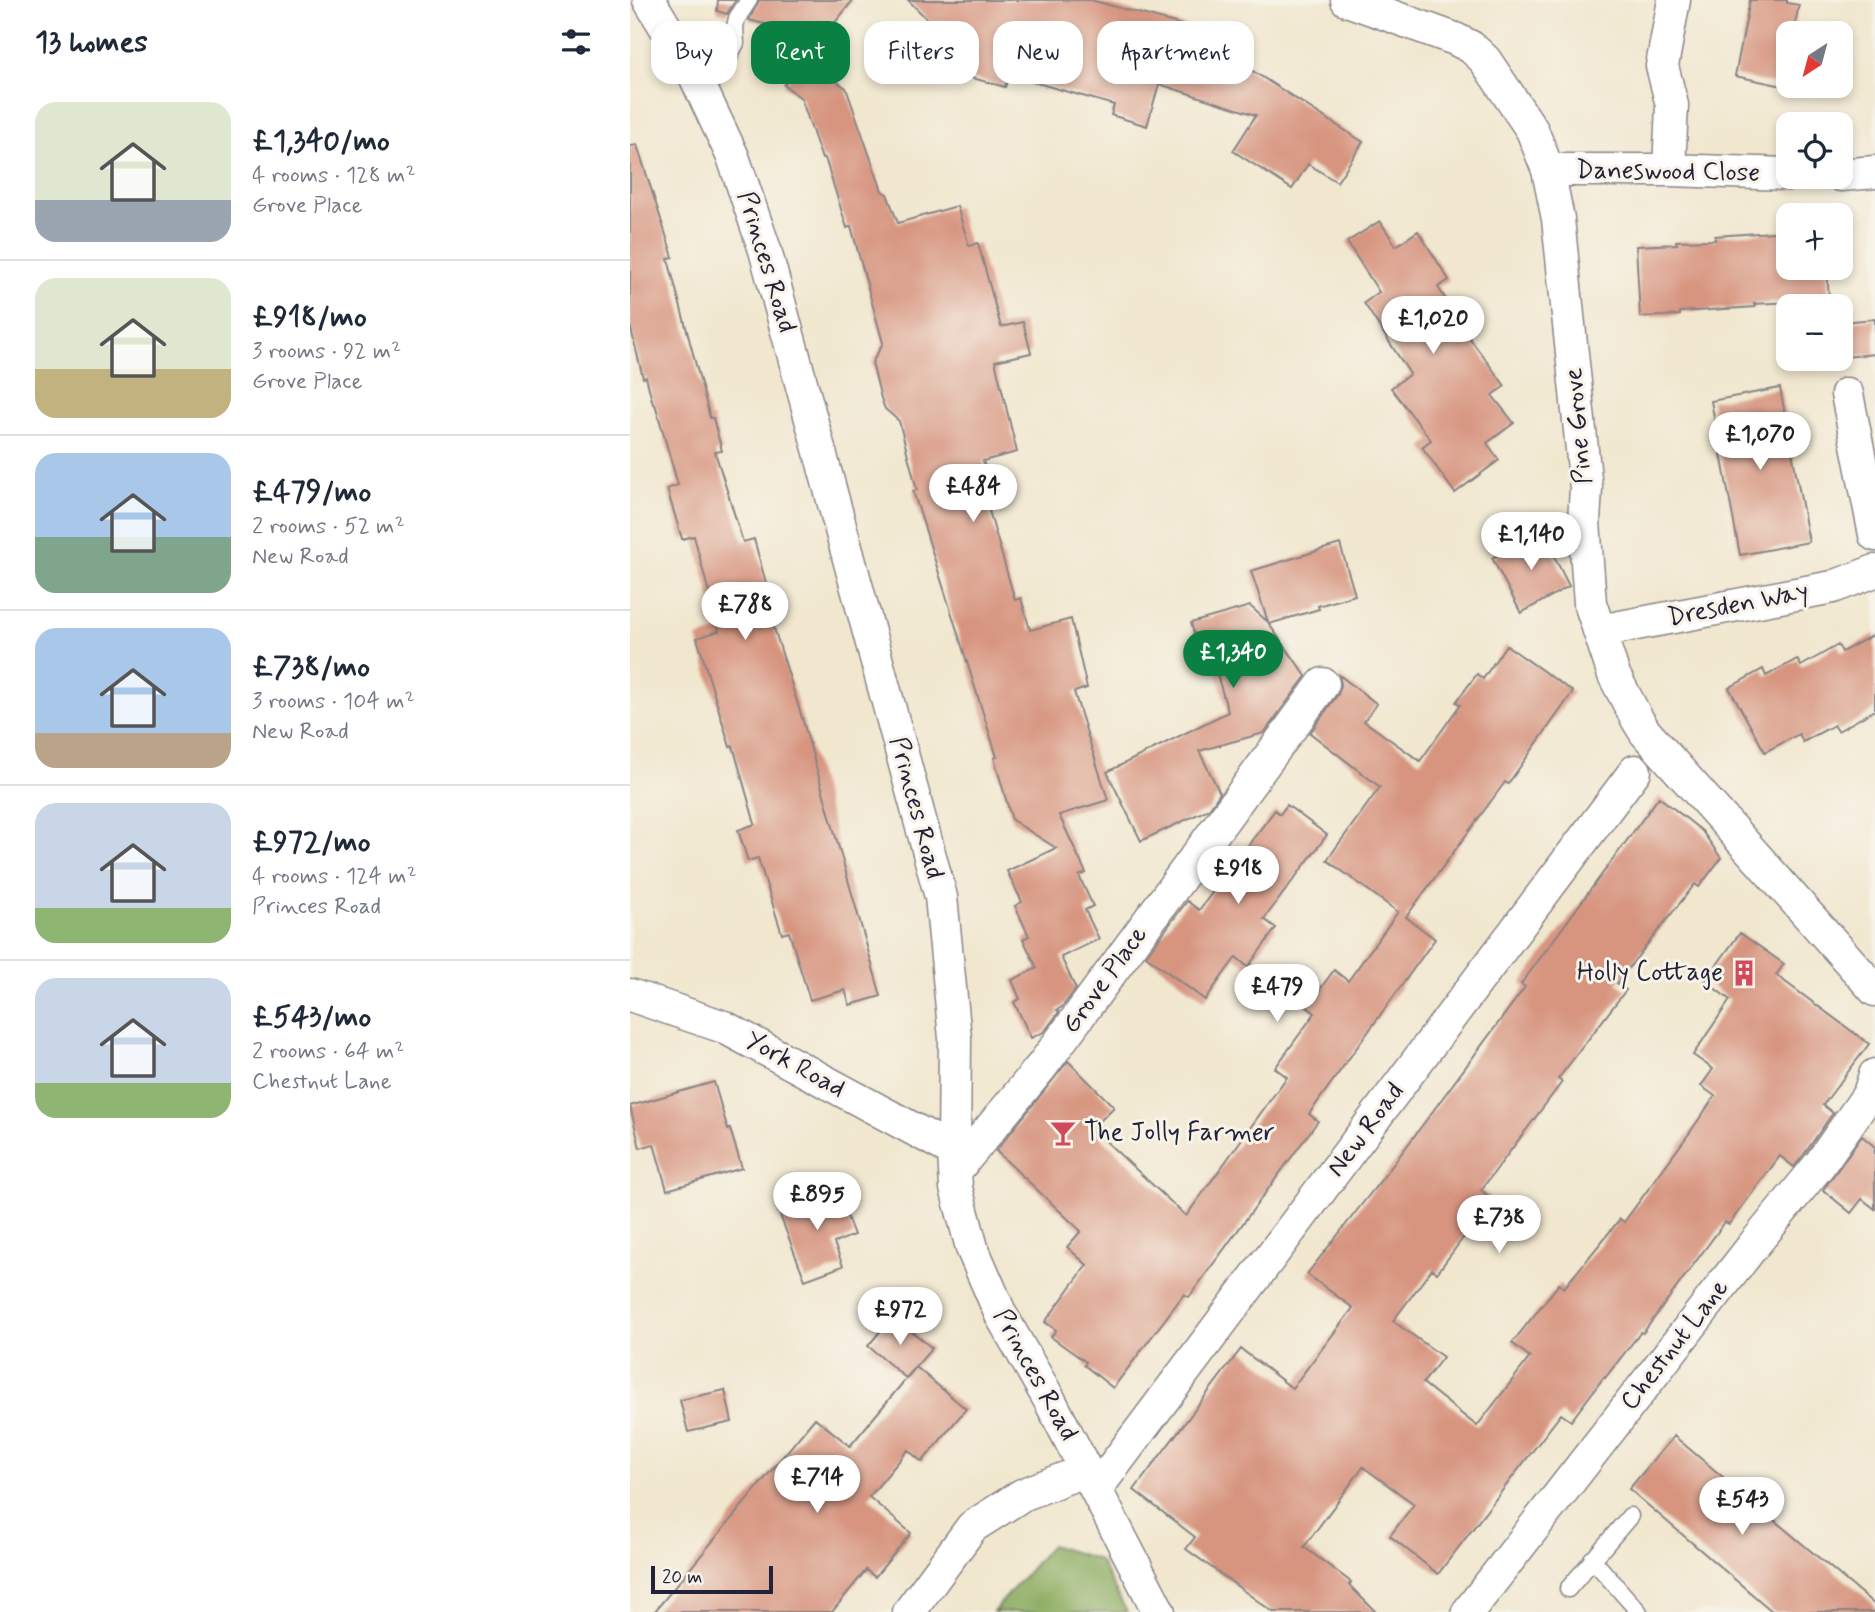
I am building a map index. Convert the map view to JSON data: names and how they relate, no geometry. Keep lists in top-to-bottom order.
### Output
{
  "streets": {
    "street": [
      "Daneswood Close",
      "Princes Road",
      "Pine Grove",
      "Dresden Way",
      "Grove Place",
      "York Road",
      "New Road",
      "Chestnut Lane"
    ]
  },
  "crossings": [
    ["Daneswood Close", "Pine Grove"],
    ["Princes Road", "Grove Place"],
    ["Princes Road", "York Road"],
    ["Princes Road", "New Road"],
    ["Pine Grove", "Dresden Way"],
    ["Grove Place", "York Road"]
  ],
  "places": {
    "building": ["Holly Cottage"],
    "bar": ["The Jolly Farmer"]
  },
  "scale_bar": "20 m",
  "north": "bottom left",
  "page": {
    "heading": "13 homes",
    "map_buttons": ["+", "−"],
    "chip": [
      "Buy",
      "Rent",
      "Filters",
      "New",
      "Apartment"
    ],
    "list": [
      {
        "name": "£1,340/mo",
        "note": "4 rooms · 128 m² · Grove Place"
      },
      {
        "name": "£918/mo",
        "note": "3 rooms · 92 m² · Grove Place"
      },
      {
        "name": "£479/mo",
        "note": "2 rooms · 52 m² · New Road"
      },
      {
        "name": "£738/mo",
        "note": "3 rooms · 104 m² · New Road"
      },
      {
        "name": "£972/mo",
        "note": "4 rooms · 124 m² · Princes Road"
      },
      {
        "name": "£543/mo",
        "note": "2 rooms · 64 m² · Chestnut Lane"
      }
    ],
    "price": [
      "£1,020",
      "£1,070",
      "£484",
      "£1,140",
      "£788",
      "£1,340",
      "£918",
      "£479",
      "£895",
      "£738",
      "£972",
      "£714",
      "£543"
    ],
    "scale": "20 m"
  }
}
